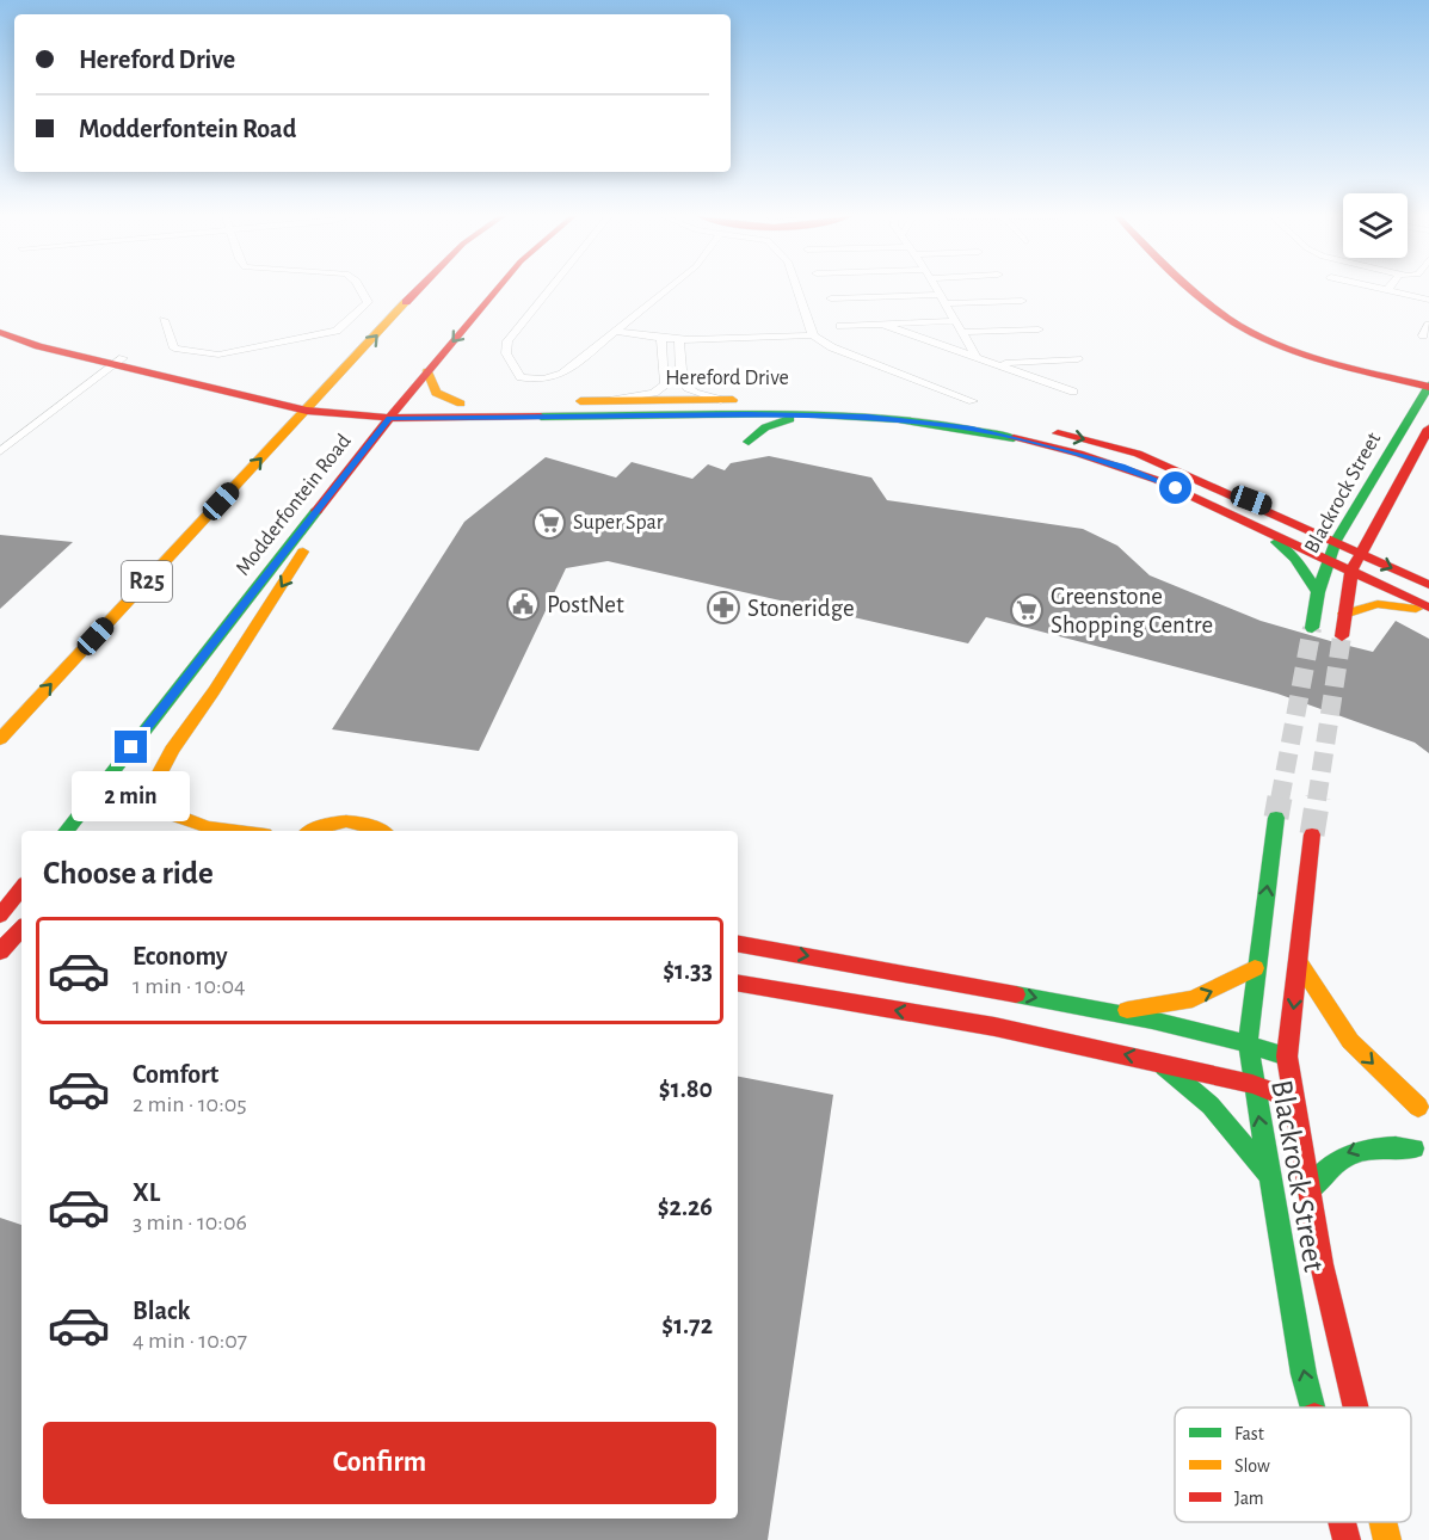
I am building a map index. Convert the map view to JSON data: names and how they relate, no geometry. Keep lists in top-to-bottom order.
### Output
{
  "streets": {
    "street": [
      "Hereford Drive",
      "Blackrock Street",
      "Modderfontein Road",
      "R25"
    ]
  },
  "crossings": [
    ["Hereford Drive", "Blackrock Street"],
    ["Hereford Drive", "Modderfontein Road"]
  ],
  "places": {
    "supermarket": ["Super Spar", "Greenstone Shopping Centre"],
    "public building": ["PostNet"],
    "pharmacy": ["Stoneridge"]
  },
  "legend": ["Fast", "Slow", "Jam"],
  "page": {
    "banner": ["Hereford Drive", "Modderfontein Road"],
    "bubble": "2 min",
    "heading": "Choose a ride",
    "list": [
      {
        "name": "Economy",
        "note": "1 min · 10:04",
        "value": "$1.33"
      },
      {
        "name": "Comfort",
        "note": "2 min · 10:05",
        "value": "$1.80"
      },
      {
        "name": "XL",
        "note": "3 min · 10:06",
        "value": "$2.26"
      },
      {
        "name": "Black",
        "note": "4 min · 10:07",
        "value": "$1.72"
      }
    ],
    "buttons": "Confirm"
  }
}
